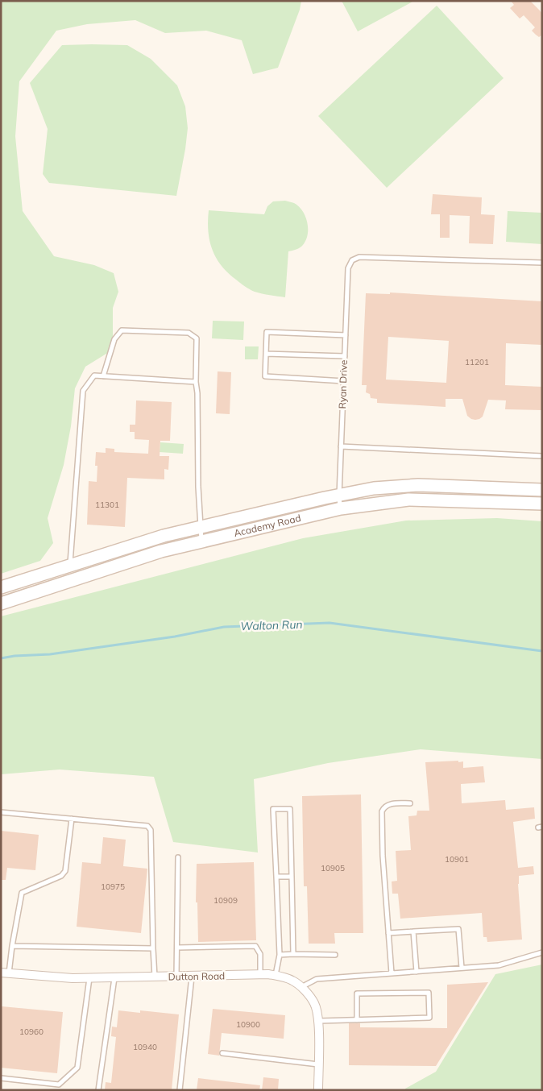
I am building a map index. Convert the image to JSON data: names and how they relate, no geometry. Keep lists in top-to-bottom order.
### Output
{
  "streets": {
    "main road": ["Academy Road"],
    "street": ["Dutton Road"],
    "lane": ["Ryan Drive"]
  },
  "crossings": [
    ["Ryan Drive", "Academy Road"]
  ],
  "water": ["Walton Run"],
  "house_numbers": [
    "11201",
    "11301",
    "10901",
    "10905",
    "10975",
    "10909",
    "10900",
    "10960",
    "10940"
  ]
}
